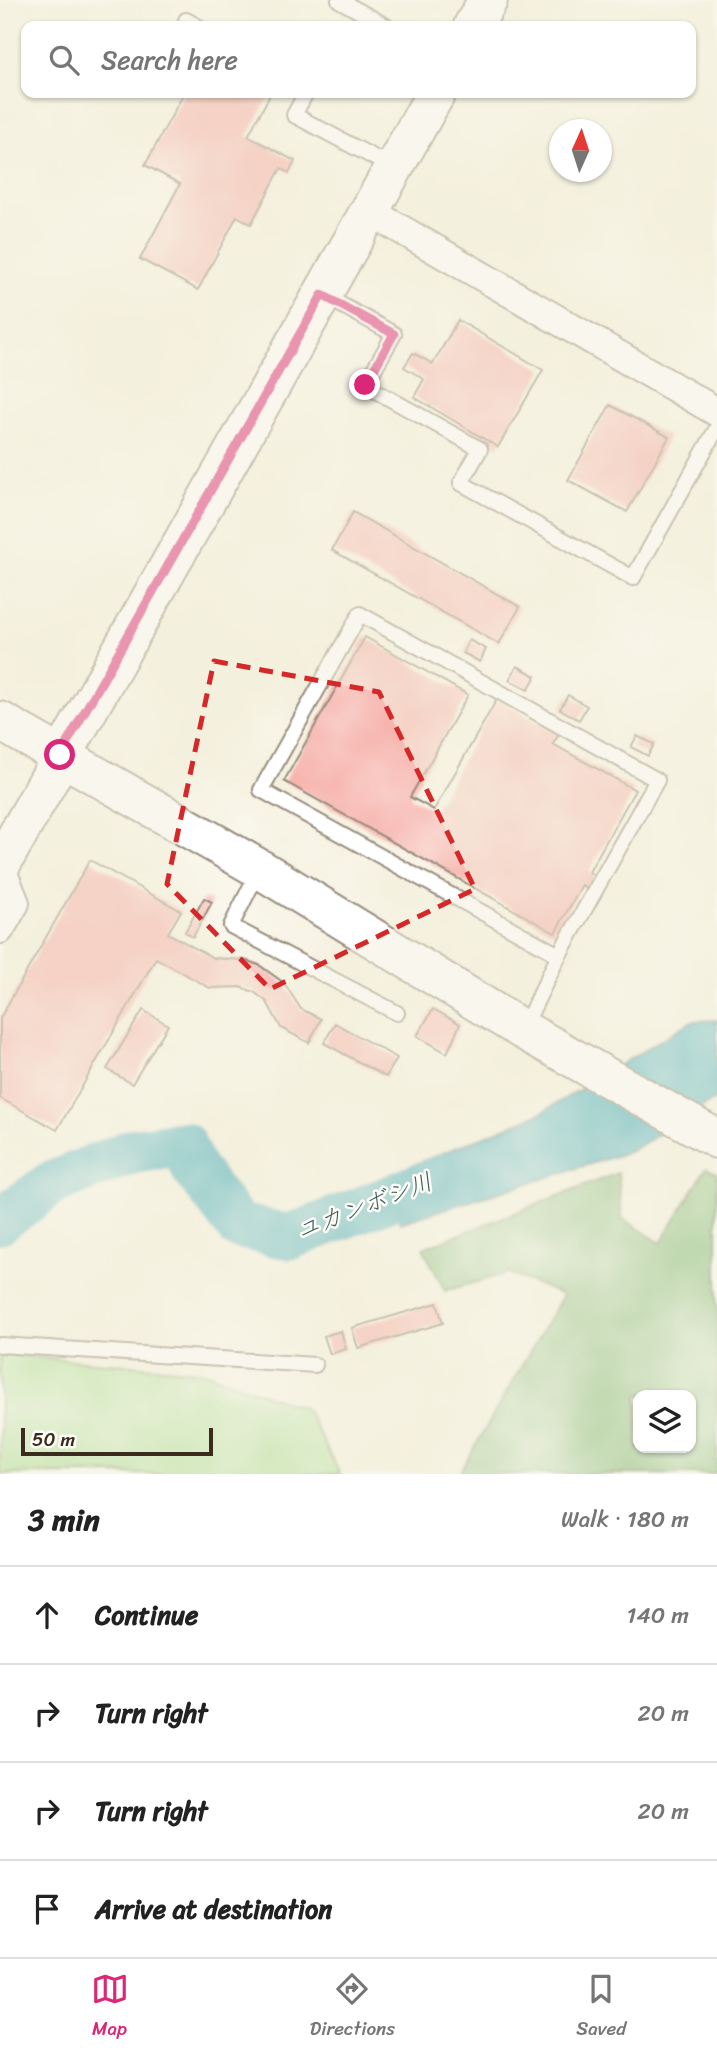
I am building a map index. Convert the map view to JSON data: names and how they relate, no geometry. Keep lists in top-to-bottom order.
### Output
{
  "water": ["ユカンボシ川"],
  "scale_bar": "50 m",
  "north": "top",
  "page": {
    "search": "Search here",
    "scale": "50 m",
    "heading": ["3 min", "Walk · 180 m"],
    "list": [
      ["Continue", "140 m"],
      ["Turn right", "20 m"],
      ["Turn right", "20 m"],
      "Arrive at destination"
    ],
    "nav": ["Map", "Directions", "Saved"]
  }
}
